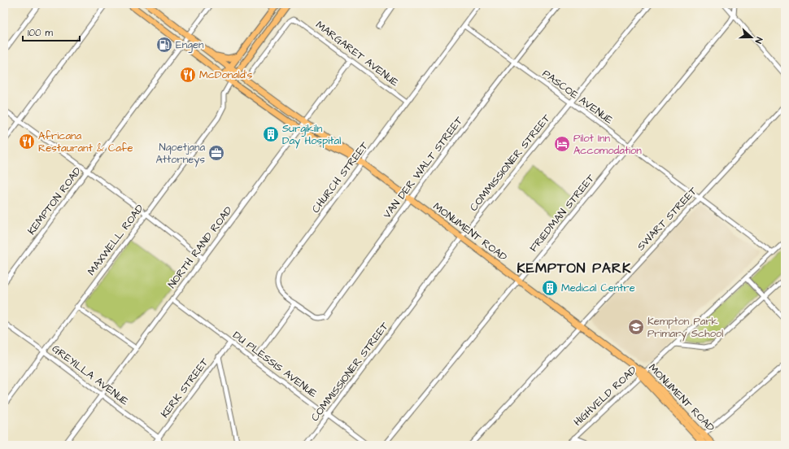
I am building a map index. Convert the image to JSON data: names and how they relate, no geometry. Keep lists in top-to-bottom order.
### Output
{
  "streets": {
    "main road": ["MONUMENT ROAD"],
    "street": [
      "MARGARET AVENUE",
      "PASCOE AVENUE",
      "COMMISSIONER STREET",
      "VAN DER WALT STREET",
      "CHURCH STREET",
      "KEMPTON ROAD",
      "FRIEDMAN STREET",
      "SWART STREET",
      "MAXWELL ROAD",
      "NORTH RAND ROAD",
      "DU PLESSIS AVENUE",
      "GREYILLA AVENUE",
      "KERK STREET",
      "HIGHVELD ROAD"
    ]
  },
  "crossings": [
    ["MARGARET AVENUE", "CHURCH STREET"],
    ["MARGARET AVENUE", "NORTH RAND ROAD"],
    ["PASCOE AVENUE", "COMMISSIONER STREET"],
    ["PASCOE AVENUE", "VAN DER WALT STREET"],
    ["PASCOE AVENUE", "CHURCH STREET"],
    ["PASCOE AVENUE", "FRIEDMAN STREET"],
    ["PASCOE AVENUE", "SWART STREET"],
    ["PASCOE AVENUE", "HIGHVELD ROAD"],
    ["COMMISSIONER STREET", "MONUMENT ROAD"],
    ["COMMISSIONER STREET", "DU PLESSIS AVENUE"],
    ["VAN DER WALT STREET", "CHURCH STREET"],
    ["VAN DER WALT STREET", "MONUMENT ROAD"],
    ["CHURCH STREET", "MONUMENT ROAD"],
    ["KEMPTON ROAD", "MONUMENT ROAD"],
    ["FRIEDMAN STREET", "MONUMENT ROAD"],
    ["SWART STREET", "MONUMENT ROAD"],
    ["MONUMENT ROAD", "MAXWELL ROAD"],
    ["MONUMENT ROAD", "NORTH RAND ROAD"],
    ["MONUMENT ROAD", "HIGHVELD ROAD"],
    ["MAXWELL ROAD", "GREYILLA AVENUE"],
    ["NORTH RAND ROAD", "DU PLESSIS AVENUE"],
    ["NORTH RAND ROAD", "GREYILLA AVENUE"],
    ["DU PLESSIS AVENUE", "KERK STREET"],
    ["GREYILLA AVENUE", "KERK STREET"]
  ],
  "districts": ["KEMPTON PARK"],
  "places": {
    "fuel station": ["Engen"],
    "restaurant": ["McDonald's", "Africana Restaurant & Cafe"],
    "building": ["Surgikiln Day Hospital", "Medical Centre"],
    "hotel": ["Pilot Inn Accomodation"],
    "office": ["Ngoetjana Attorneys"],
    "school or university": ["Kempton Park Primary School"]
  },
  "scale_bar": "100 m",
  "north": "right"
}
